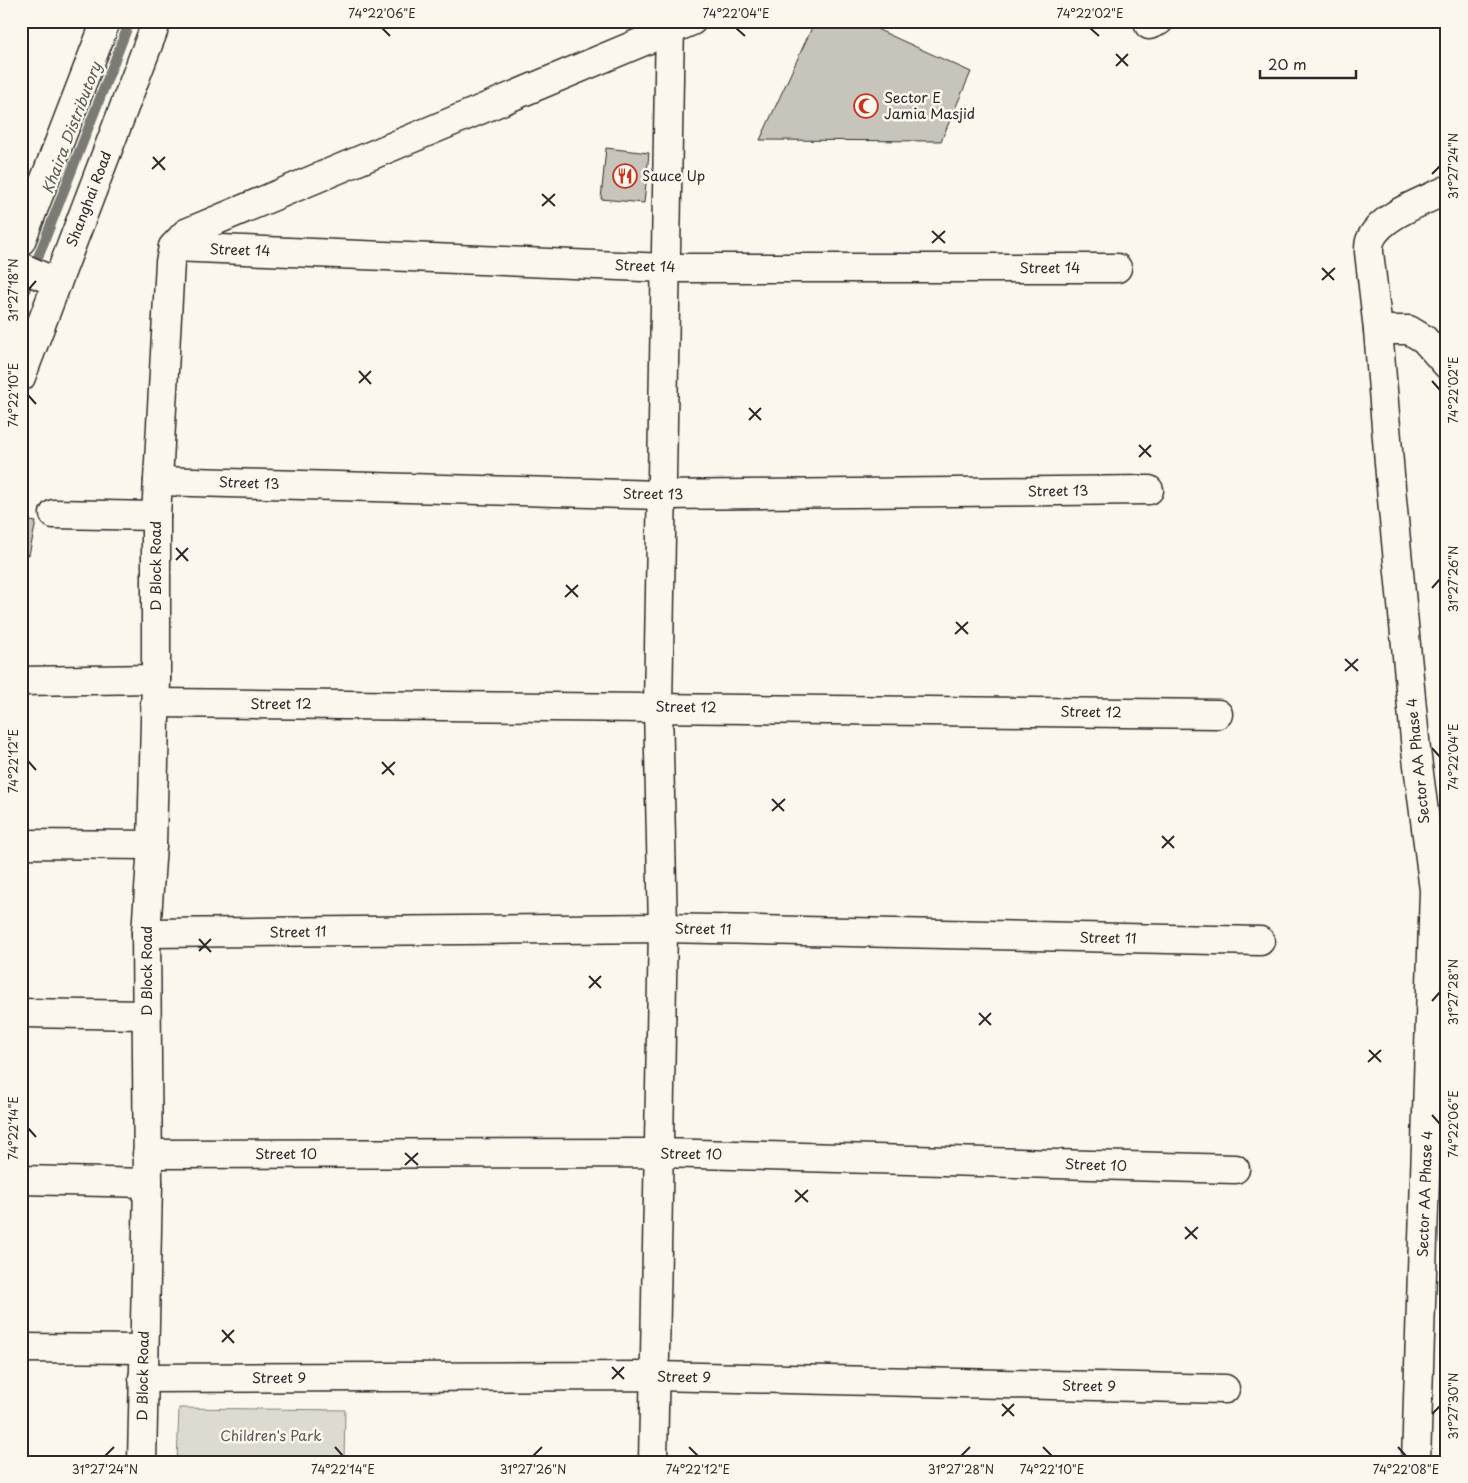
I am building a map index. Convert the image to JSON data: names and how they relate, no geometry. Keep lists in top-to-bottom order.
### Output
{
  "streets": {
    "street": [
      "Shanghai Road",
      "Street 14",
      "Street 13",
      "D Block Road",
      "Street 12",
      "Sector AA Phase 4",
      "Street 11",
      "Street 10",
      "Street 9"
    ]
  },
  "crossings": [
    ["Street 14", "D Block Road"],
    ["Street 13", "D Block Road"],
    ["D Block Road", "Street 12"],
    ["D Block Road", "Street 11"],
    ["D Block Road", "Street 10"],
    ["D Block Road", "Street 9"]
  ],
  "water": ["Khaira Distributory"],
  "parks": ["Children's Park"],
  "places": {
    "mosque": ["Sector E Jamia Masjid"],
    "restaurant": ["Sauce Up"]
  },
  "scale_bar": "20 m",
  "coordinates": [
    "74°22'06\"E",
    "74°22'04\"E",
    "74°22'02\"E",
    "31°27'24\"N",
    "31°27'18\"N",
    "74°22'10\"E",
    "31°27'26\"N",
    "74°22'12\"E",
    "31°27'28\"N",
    "74°22'14\"E",
    "31°27'30\"N",
    "74°22'08\"E"
  ]
}
